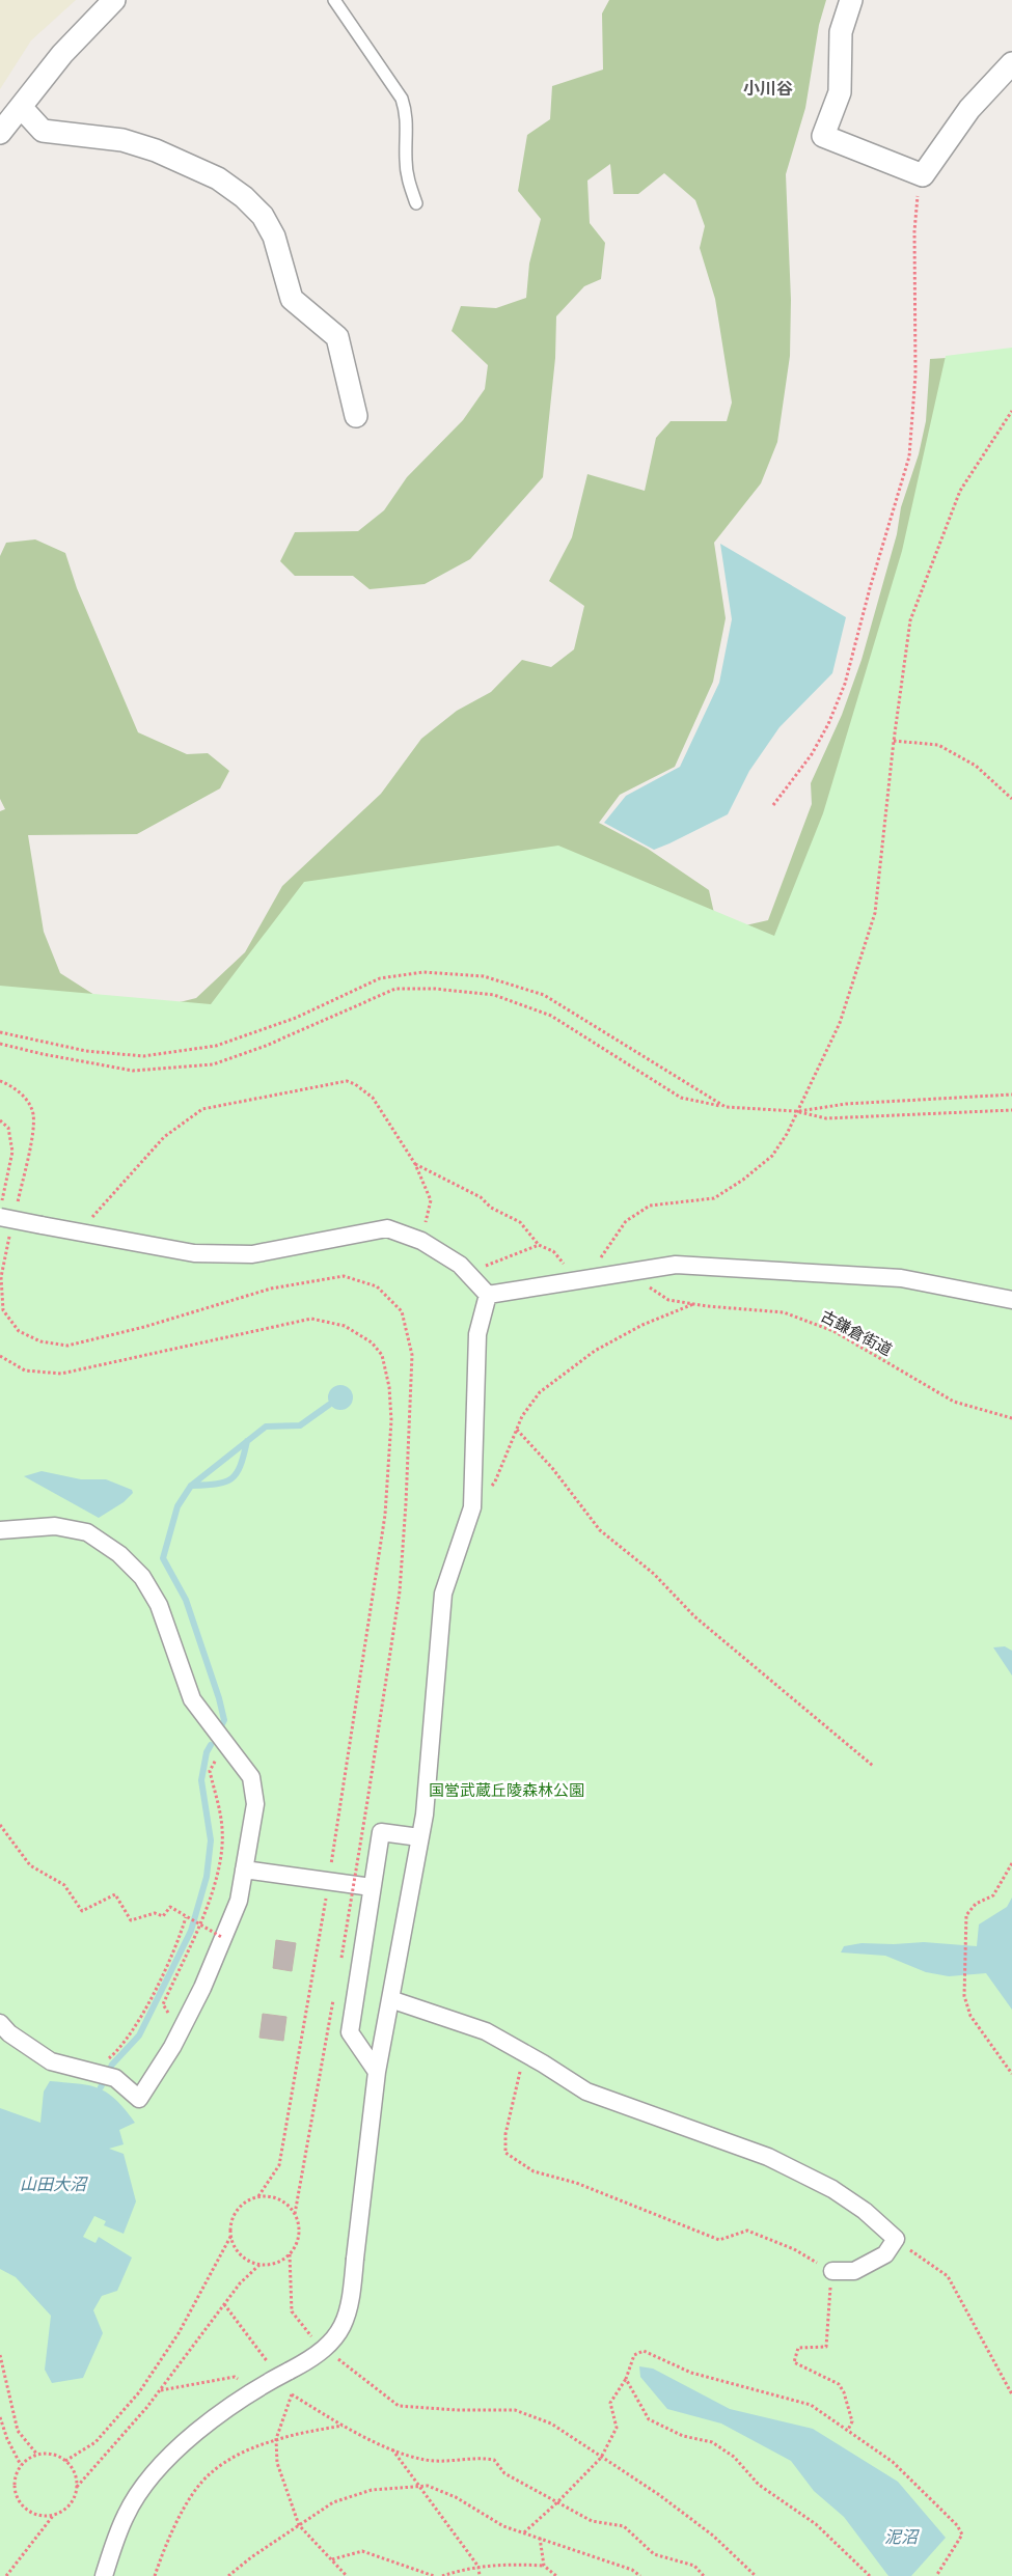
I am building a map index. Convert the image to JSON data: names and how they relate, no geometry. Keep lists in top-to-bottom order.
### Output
{
  "streets": {
    "path": ["古鎌倉街道"]
  },
  "districts": ["小川谷"],
  "water": ["山田大沼", "泥沼"],
  "parks": ["国営武蔵丘陵森林公園"]
}
